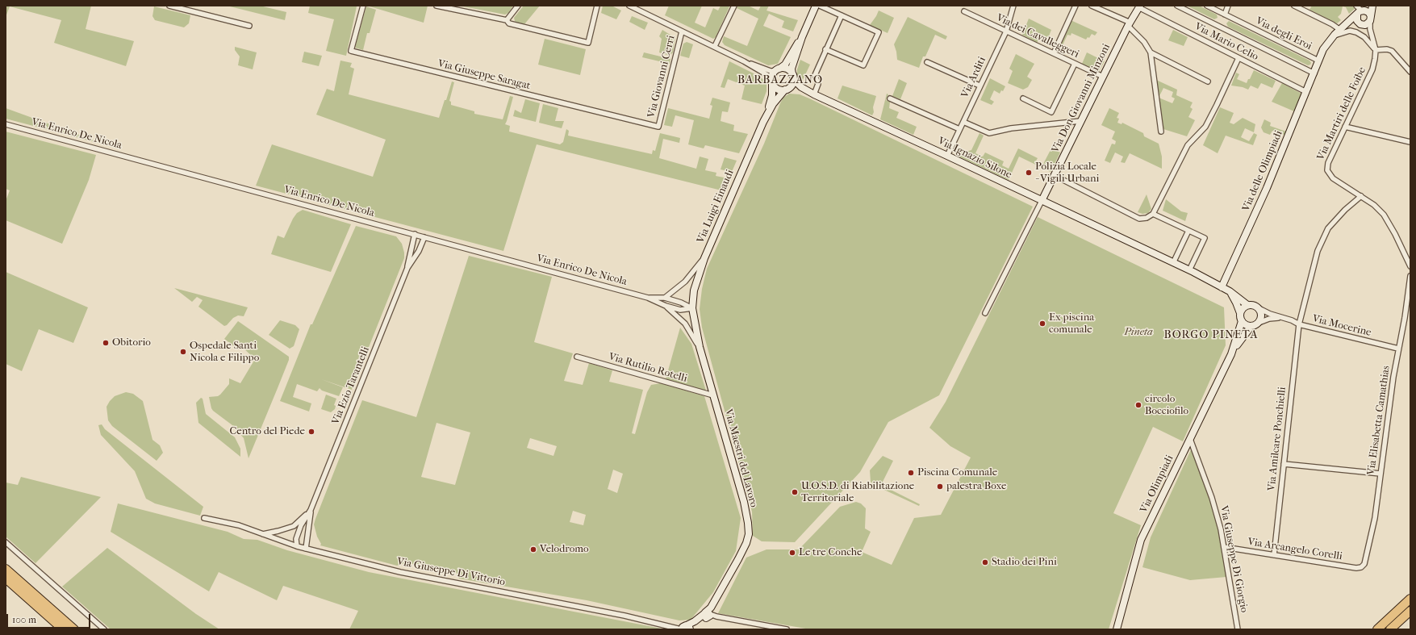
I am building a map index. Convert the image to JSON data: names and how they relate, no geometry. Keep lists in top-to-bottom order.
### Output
{
  "streets": {
    "street": [
      "Via degli Eroi",
      "Via dei Cavalleggeri",
      "Via Mario Celio",
      "Via Giuseppe Saragat",
      "Via Giovanni Cerri",
      "Via Arditi",
      "Via Don Giovanni Minzoni",
      "Via Martiri delle Foibe",
      "Via Enrico De Nicola",
      "Via Ignazio Silone",
      "Via delle Olimpiadi",
      "Via Luigi Einaudi",
      "Via Mocerine",
      "Via Rutilio Rotelli",
      "Via Ezio Tarantelli",
      "Via Elisabetta Camathias",
      "Via Amilcare Ponchielli",
      "Via Maestri del Lavoro",
      "Via Olimpiadi",
      "Via Arcangelo Corelli",
      "Via Giuseppe Di Giorgio",
      "Via Giuseppe Di Vittorio"
    ]
  },
  "crossings": [
    ["Via degli Eroi", "Via delle Olimpiadi"],
    ["Via dei Cavalleggeri", "Via Arditi"],
    ["Via dei Cavalleggeri", "Via Don Giovanni Minzoni"],
    ["Via Mario Celio", "Via Don Giovanni Minzoni"],
    ["Via Mario Celio", "Via delle Olimpiadi"],
    ["Via Giuseppe Saragat", "Via Giovanni Cerri"],
    ["Via Arditi", "Via Ignazio Silone"],
    ["Via Don Giovanni Minzoni", "Via Ignazio Silone"],
    ["Via Martiri delle Foibe", "Via delle Olimpiadi"],
    ["Via Martiri delle Foibe", "Via Amilcare Ponchielli"],
    ["Via Ignazio Silone", "Via delle Olimpiadi"],
    ["Via Ignazio Silone", "Via Luigi Einaudi"],
    ["Via Ignazio Silone", "Via Mocerine"],
    ["Via Ignazio Silone", "Via Olimpiadi"],
    ["Via Luigi Einaudi", "Via Maestri del Lavoro"],
    ["Via Mocerine", "Via Elisabetta Camathias"],
    ["Via Mocerine", "Via Amilcare Ponchielli"],
    ["Via Mocerine", "Via Olimpiadi"],
    ["Via Rutilio Rotelli", "Via Maestri del Lavoro"],
    ["Via Elisabetta Camathias", "Via Arcangelo Corelli"],
    ["Via Amilcare Ponchielli", "Via Arcangelo Corelli"],
    ["Via Maestri del Lavoro", "Via Giuseppe Di Vittorio"],
    ["Via Olimpiadi", "Via Giuseppe Di Giorgio"],
    ["Via Arcangelo Corelli", "Via Giuseppe Di Giorgio"]
  ],
  "districts": ["BARBAZZANO", "BORGO PINETA"],
  "parks": ["Pineta"],
  "places": [
    "Polizia Locale - Vigili Urbani",
    "Ex piscina comunale",
    "Obitorio",
    "Ospedale Santi Nicola e Filippo",
    "circolo Bocciofilo",
    "Centro del Piede",
    "Piscina Comunale",
    "palestra Boxe",
    "U.O.S.D. di Riabilitazione Territoriale",
    "Velodromo",
    "Le tre Conche",
    "Stadio dei Pini"
  ],
  "scale_bar": "100 m"
}
